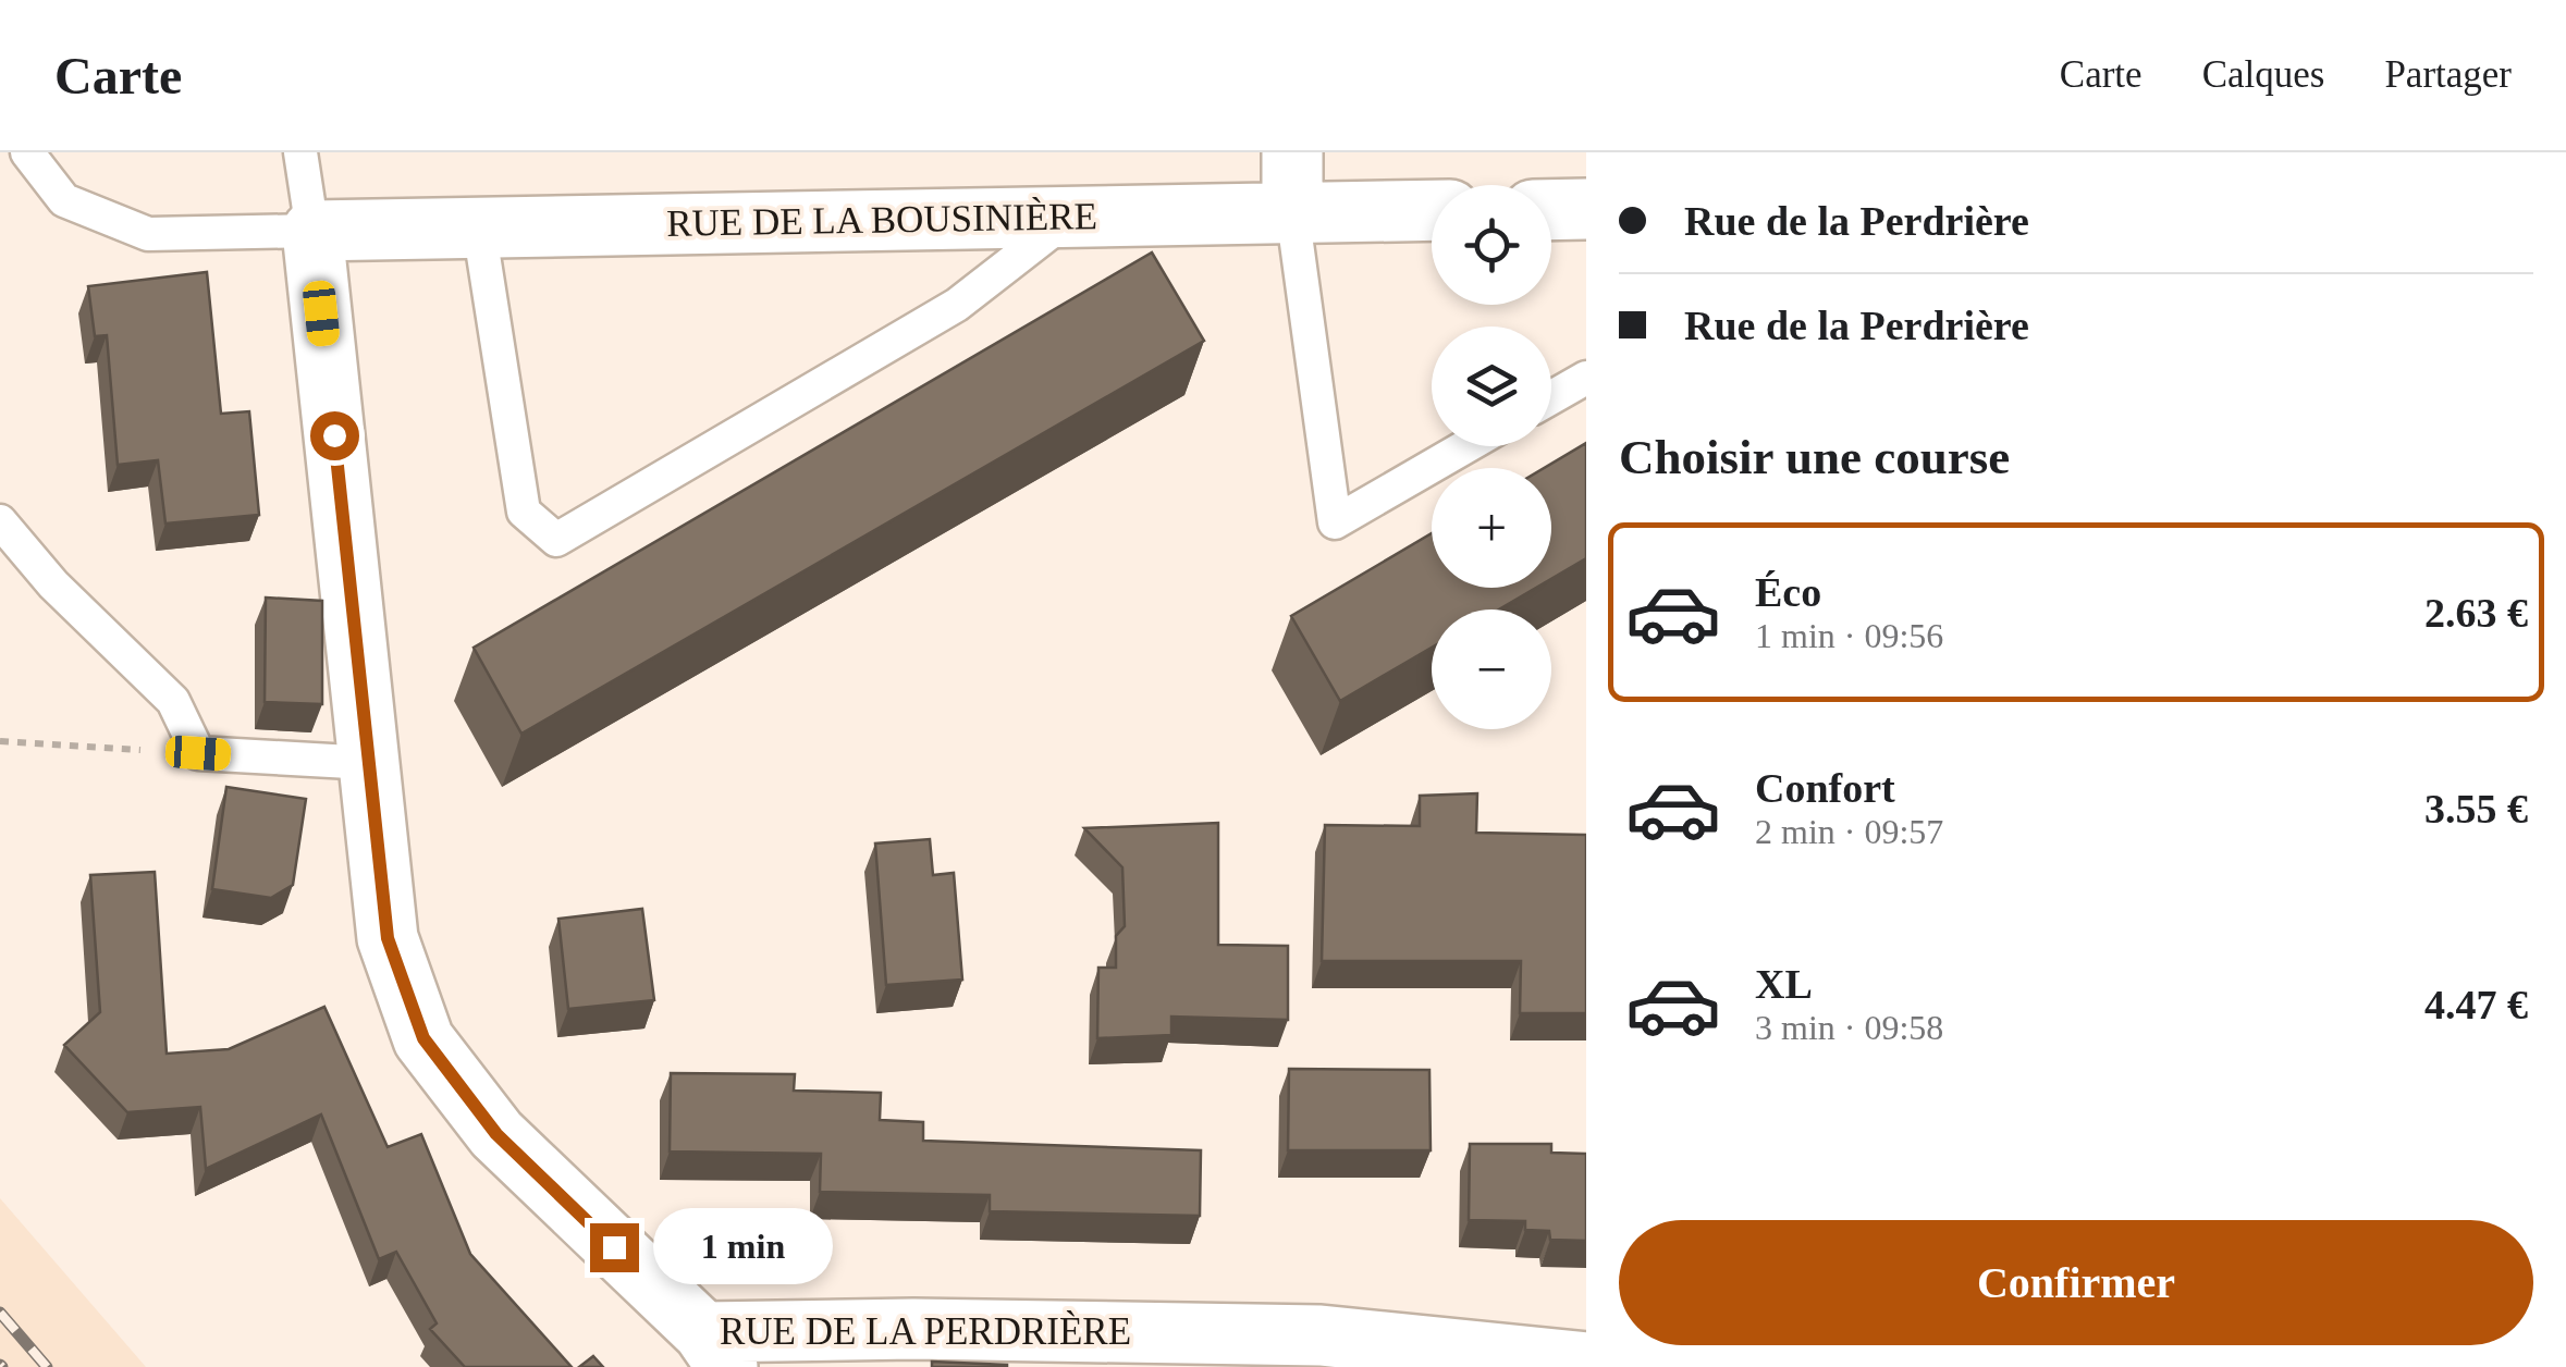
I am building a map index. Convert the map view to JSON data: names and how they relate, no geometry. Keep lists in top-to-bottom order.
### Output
{
  "streets": {
    "street": ["RUE DE LA BOUSINIÈRE", "RUE DE LA PERDRIÈRE"]
  },
  "crossings": [
    ["RUE DE LA BOUSINIÈRE", "RUE DE LA PERDRIÈRE"]
  ],
  "page": {
    "header": "Carte",
    "nav": ["Carte", "Calques", "Partager"],
    "banner": ["Rue de la Perdrière", "Rue de la Perdrière"],
    "map_buttons": ["+", "−"],
    "heading": "Choisir une course",
    "list": [
      {
        "name": "Éco",
        "note": "1 min · 09:56",
        "value": "2.63 €"
      },
      {
        "name": "Confort",
        "note": "2 min · 09:57",
        "value": "3.55 €"
      },
      {
        "name": "XL",
        "note": "3 min · 09:58",
        "value": "4.47 €"
      }
    ],
    "buttons": "Confirmer",
    "bubble": "1 min"
  }
}
